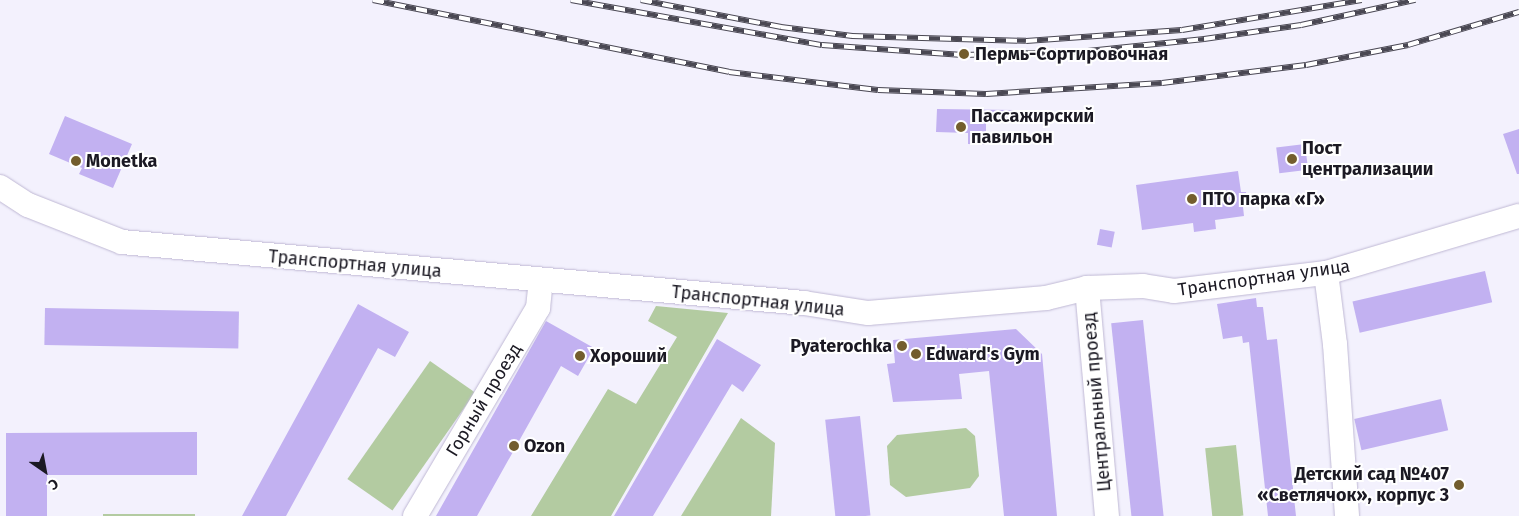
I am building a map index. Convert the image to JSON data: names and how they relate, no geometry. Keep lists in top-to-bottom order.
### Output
{
  "streets": {
    "street": ["Транспортная улица", "Горный проезд", "Центральный проезд"]
  },
  "crossings": [
    ["Транспортная улица", "Горный проезд"],
    ["Транспортная улица", "Центральный проезд"]
  ],
  "places": [
    "Пермь-Сортировочная",
    "Пассажирский павильон",
    "Пост централизации",
    "Monetka",
    "ПТО парка «Г»",
    "Pyaterochka",
    "Edward's Gym",
    "Хороший",
    "Ozon",
    "Детский сад №407 «Светлячок», корпус 3"
  ],
  "north": "bottom right"
}
